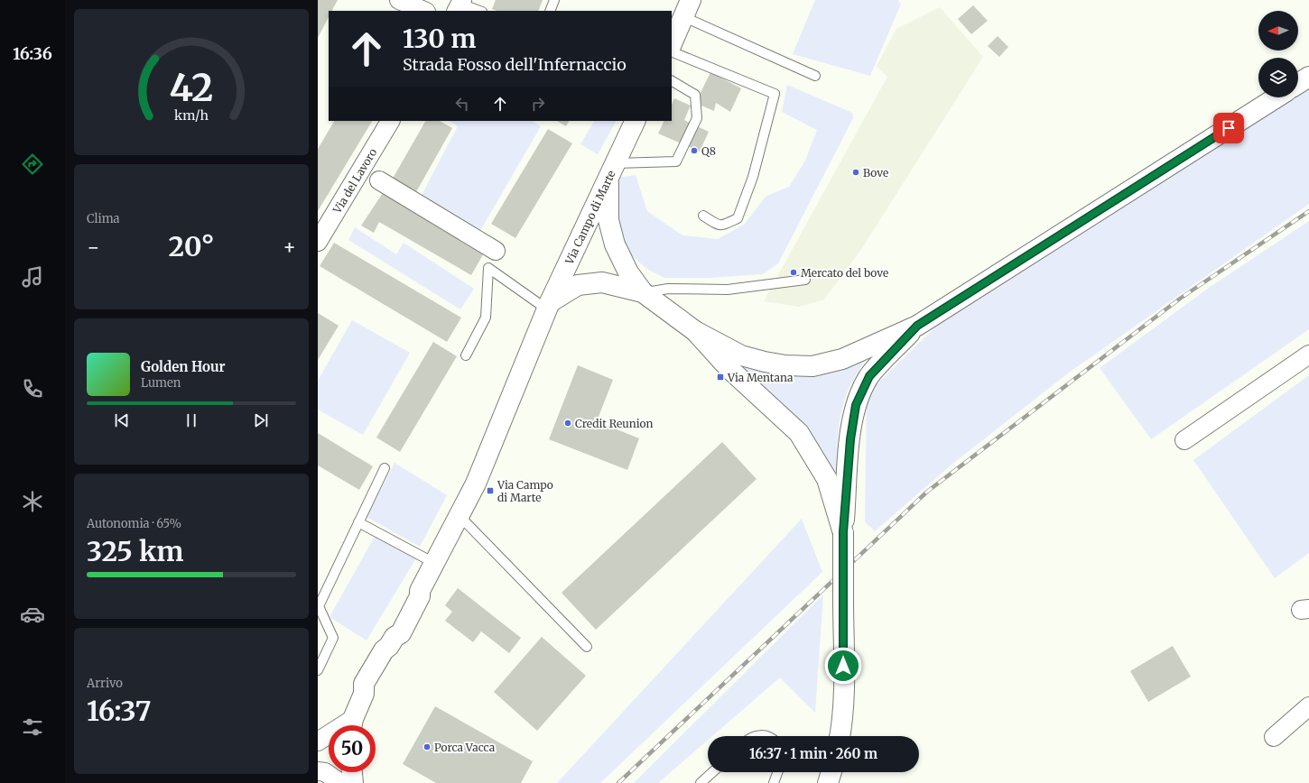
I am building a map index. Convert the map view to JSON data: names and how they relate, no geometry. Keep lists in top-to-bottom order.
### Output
{
  "streets": {
    "main road": ["Via Campo di Marte"],
    "street": ["Via del Lavoro"]
  },
  "places": {
    "other": [
      "Q8",
      "Bove",
      "Mercato del bove",
      "Credit Reunion",
      "Porca Vacca"
    ],
    "transit": ["Via Mentana", "Via Campo di Marte"]
  },
  "north": "left",
  "page": {
    "tabs": "16:36",
    "turn": ["130 m", "Strada Fosso dell'Infernaccio"],
    "tile": [
      "Clima",
      ["Autonomia · 65%", "325 km"],
      ["Arrivo", "16:37"]
    ],
    "heat": ["−", "20°", "+"],
    "song": ["Golden Hour", "Lumen"],
    "limit": "50",
    "trip": "16:37 · 1 min · 260 m",
    "gauge": ["42", "km/h"]
  }
}
